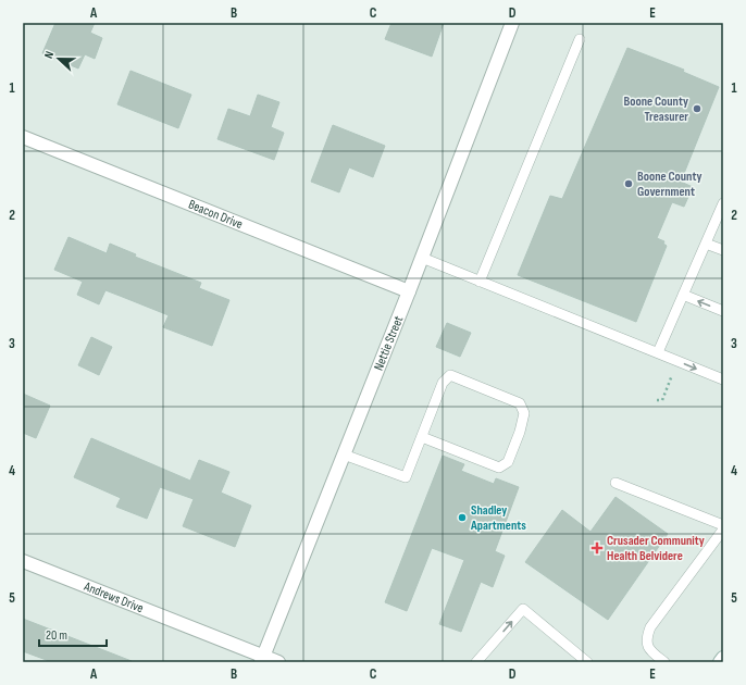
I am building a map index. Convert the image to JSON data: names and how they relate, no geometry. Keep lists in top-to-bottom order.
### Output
{
  "streets": {
    "street": ["Beacon Drive", "Nettie Street", "Andrews Drive"]
  },
  "crossings": [
    ["Beacon Drive", "Nettie Street"],
    ["Nettie Street", "Andrews Drive"]
  ],
  "places": {
    "other": ["Boone County Treasurer", "Boone County Government", "Shadley Apartments"],
    "health": ["Crusader Community Health Belvidere"]
  },
  "scale_bar": "20 m",
  "north": "left",
  "grid": {
    "columns": [
      "A",
      "B",
      "C",
      "D",
      "E"
    ],
    "rows": [
      "1",
      "2",
      "3",
      "4",
      "5"
    ]
  }
}
